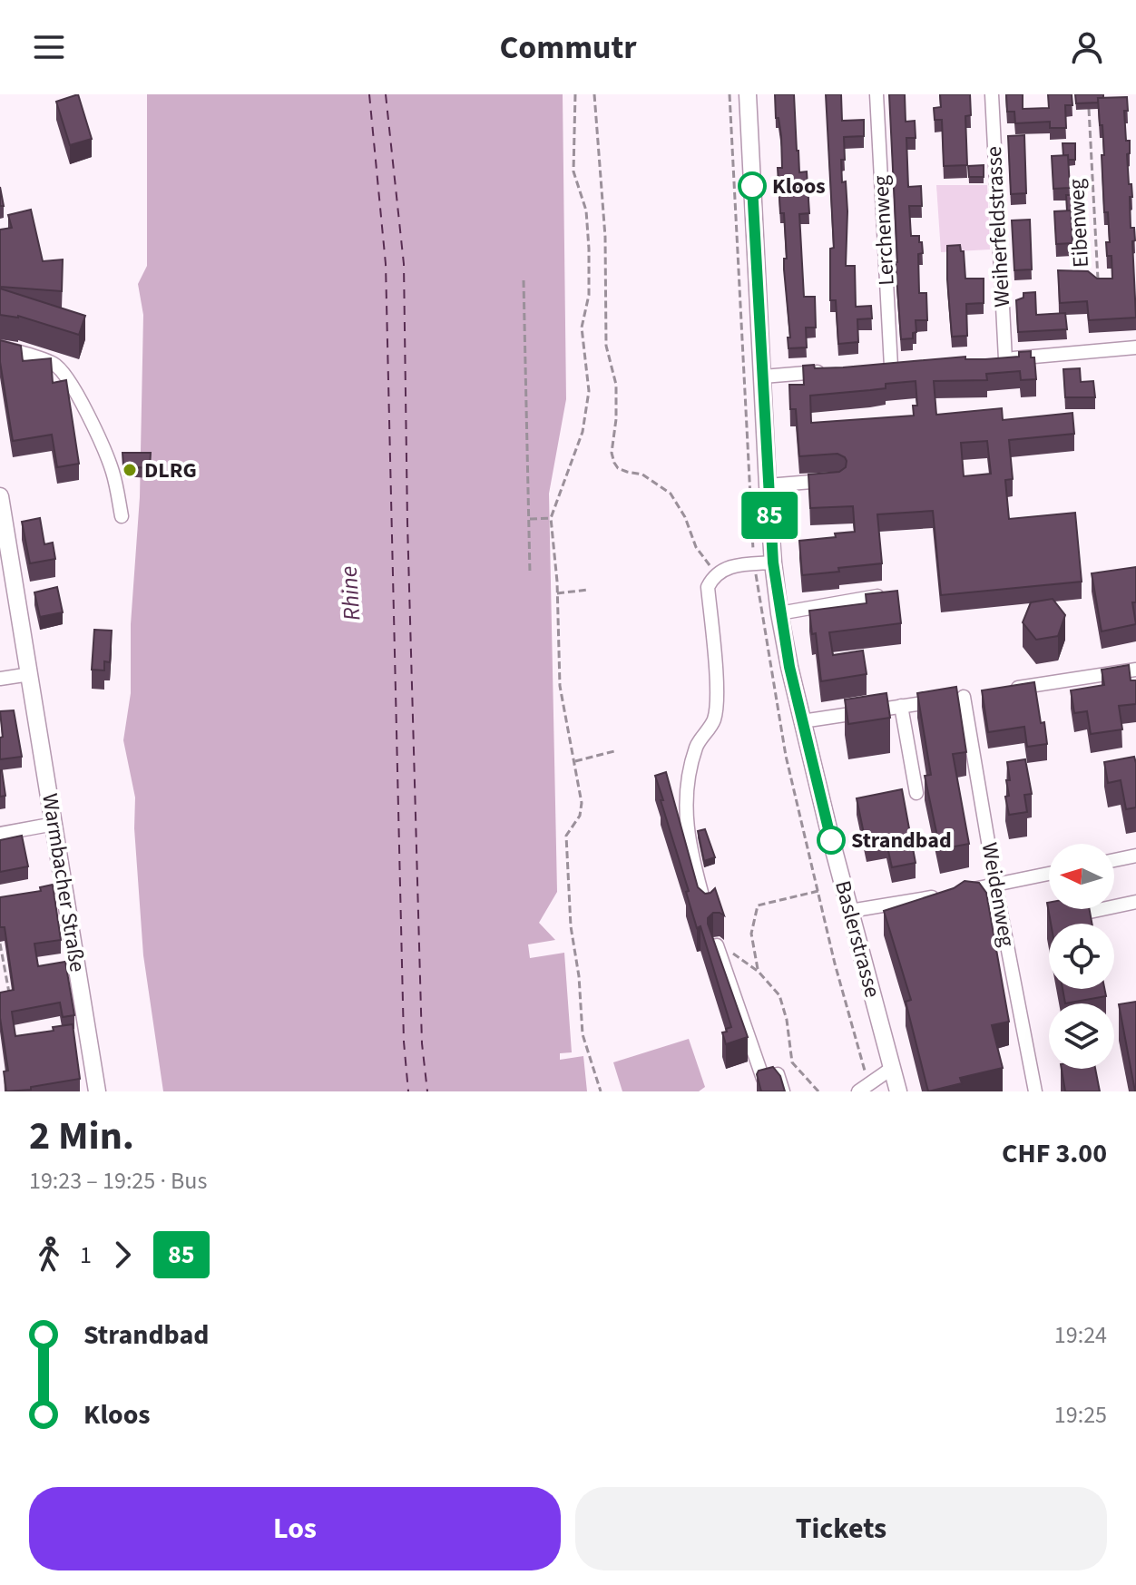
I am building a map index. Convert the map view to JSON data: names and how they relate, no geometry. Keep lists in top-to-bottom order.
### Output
{
  "streets": {
    "main road": ["Warmbacher Straße", "Baslerstrasse"],
    "street": ["Weiherfeldstrasse", "Lerchenweg", "Weidenweg"],
    "path": ["Eibenweg"]
  },
  "water": ["Rhine"],
  "places": ["Kloos", "DLRG", "Strandbad"],
  "lines": ["bus line 85"],
  "north": "left",
  "page": {
    "header": "Commutr",
    "on_map": "85",
    "heading": ["2 Min.", "19:23 – 19:25 · Bus", "CHF 3.00"],
    "legs": ["1", "85"],
    "list": [
      {
        "name": "Strandbad",
        "value": "19:24"
      },
      {
        "name": "Kloos",
        "value": "19:25"
      }
    ],
    "buttons": ["Los", "Tickets"]
  }
}
